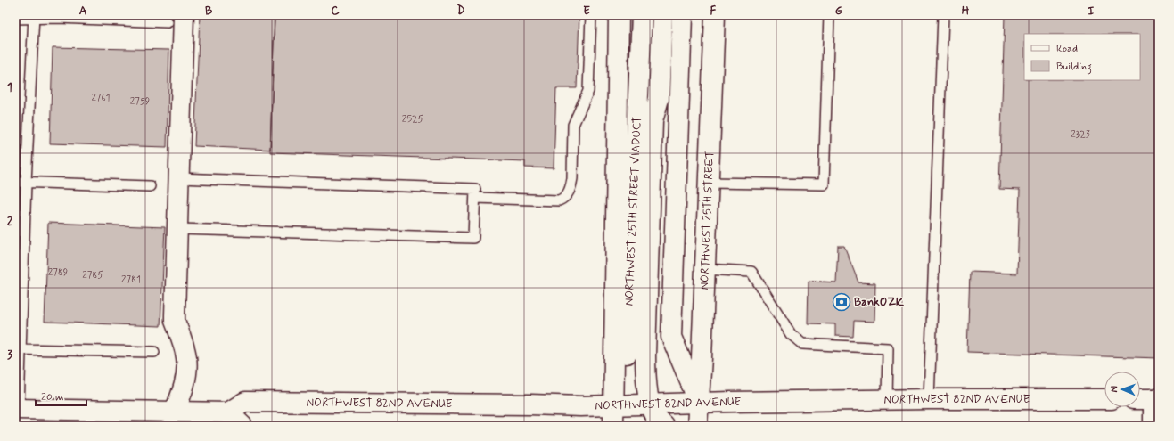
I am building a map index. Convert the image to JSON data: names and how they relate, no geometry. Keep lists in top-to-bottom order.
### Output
{
  "streets": {
    "main road": ["NORTHWEST 25TH STREET VIADUCT", "NORTHWEST 25TH STREET", "NORTHWEST 82ND AVENUE"]
  },
  "crossings": [
    ["NORTHWEST 25TH STREET VIADUCT", "NORTHWEST 82ND AVENUE"],
    ["NORTHWEST 25TH STREET", "NORTHWEST 82ND AVENUE"]
  ],
  "places": {
    "bank": ["BankOZK"]
  },
  "house_numbers": [
    "2761",
    "2759",
    "2525",
    "2323",
    "2789",
    "2785",
    "2781"
  ],
  "legend": ["Road", "Building"],
  "scale_bar": "20 m",
  "north": "left",
  "grid": {
    "columns": [
      "A",
      "B",
      "C",
      "D",
      "E",
      "F",
      "G",
      "H",
      "I"
    ],
    "rows": ["1", "2", "3"]
  }
}
